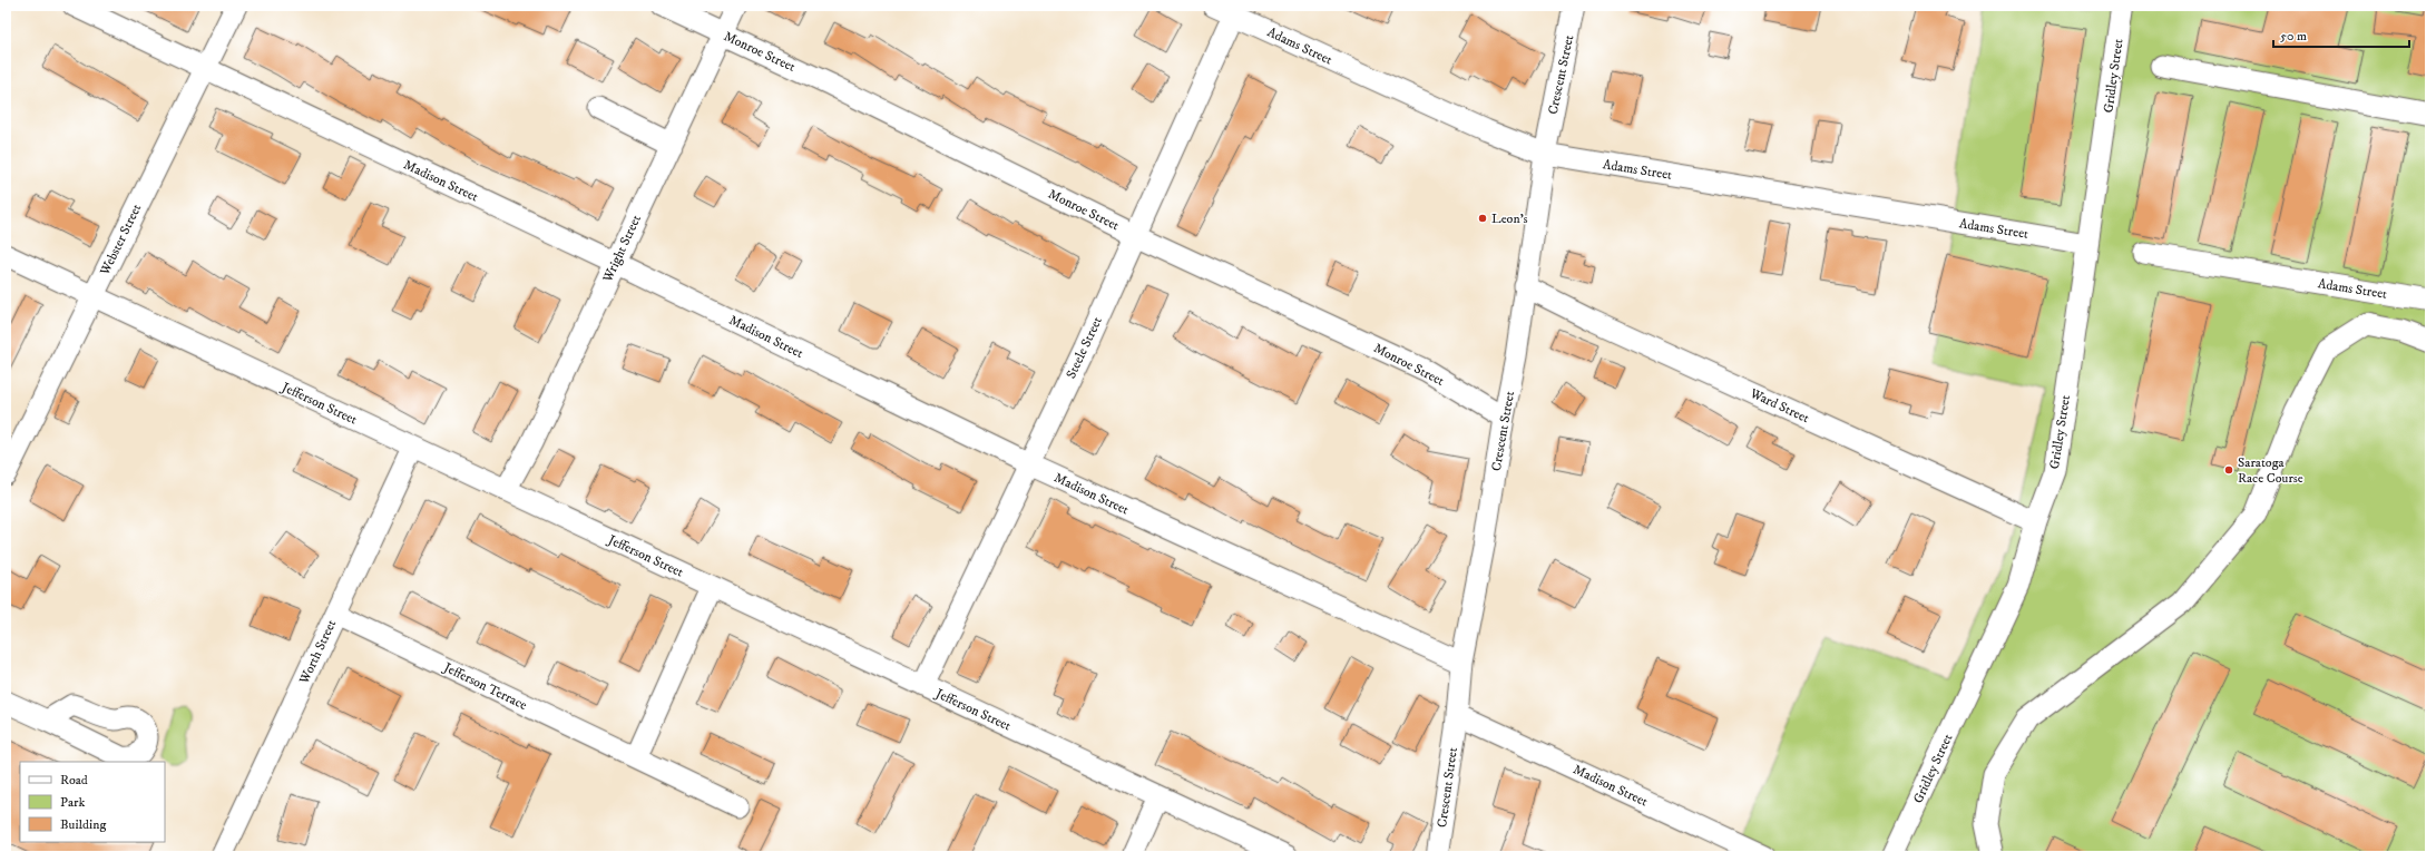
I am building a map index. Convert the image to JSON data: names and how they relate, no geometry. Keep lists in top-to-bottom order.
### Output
{
  "streets": {
    "street": [
      "Adams Street",
      "Monroe Street",
      "Crescent Street",
      "Gridley Street",
      "Madison Street",
      "Webster Street",
      "Wright Street",
      "Steele Street",
      "Jefferson Street",
      "Ward Street",
      "Worth Street",
      "Jefferson Terrace"
    ]
  },
  "crossings": [
    ["Adams Street", "Crescent Street"],
    ["Adams Street", "Gridley Street"],
    ["Adams Street", "Steele Street"],
    ["Monroe Street", "Crescent Street"],
    ["Monroe Street", "Wright Street"],
    ["Monroe Street", "Steele Street"],
    ["Crescent Street", "Madison Street"],
    ["Crescent Street", "Ward Street"],
    ["Gridley Street", "Ward Street"],
    ["Madison Street", "Webster Street"],
    ["Madison Street", "Wright Street"],
    ["Madison Street", "Steele Street"],
    ["Webster Street", "Jefferson Street"],
    ["Wright Street", "Jefferson Street"],
    ["Steele Street", "Jefferson Street"],
    ["Jefferson Street", "Worth Street"],
    ["Worth Street", "Jefferson Terrace"]
  ],
  "places": ["Leon's", "Saratoga Race Course"],
  "legend": ["Road", "Park", "Building"],
  "scale_bar": "50 m"
}
